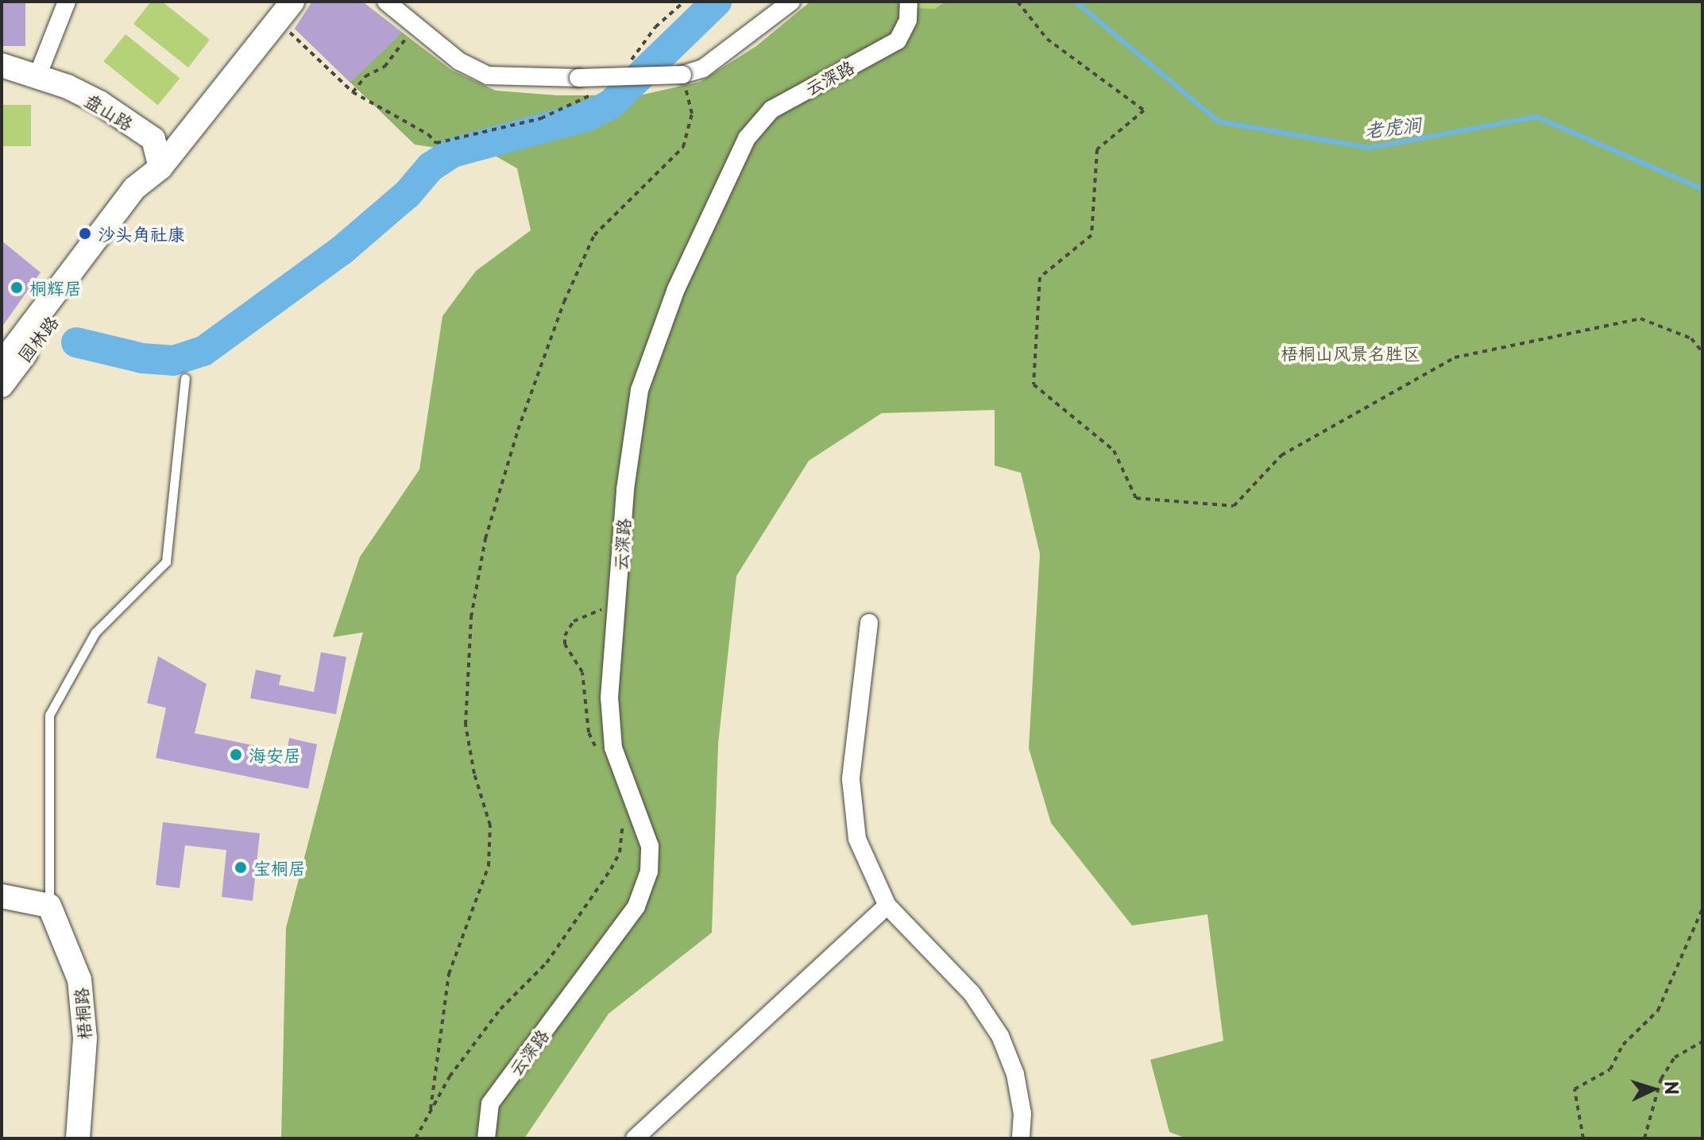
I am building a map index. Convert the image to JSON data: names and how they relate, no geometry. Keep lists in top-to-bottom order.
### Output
{
  "streets": {
    "main road": ["盘山路", "园林路", "梧桐路"],
    "street": ["云深路"]
  },
  "crossings": [
    ["盘山路", "园林路"]
  ],
  "water": ["老虎涧"],
  "parks": ["梧桐山风景名胜区"],
  "places": [
    "沙头角社康",
    "桐辉居",
    "海安居",
    "宝桐居"
  ],
  "north": "right"
}
